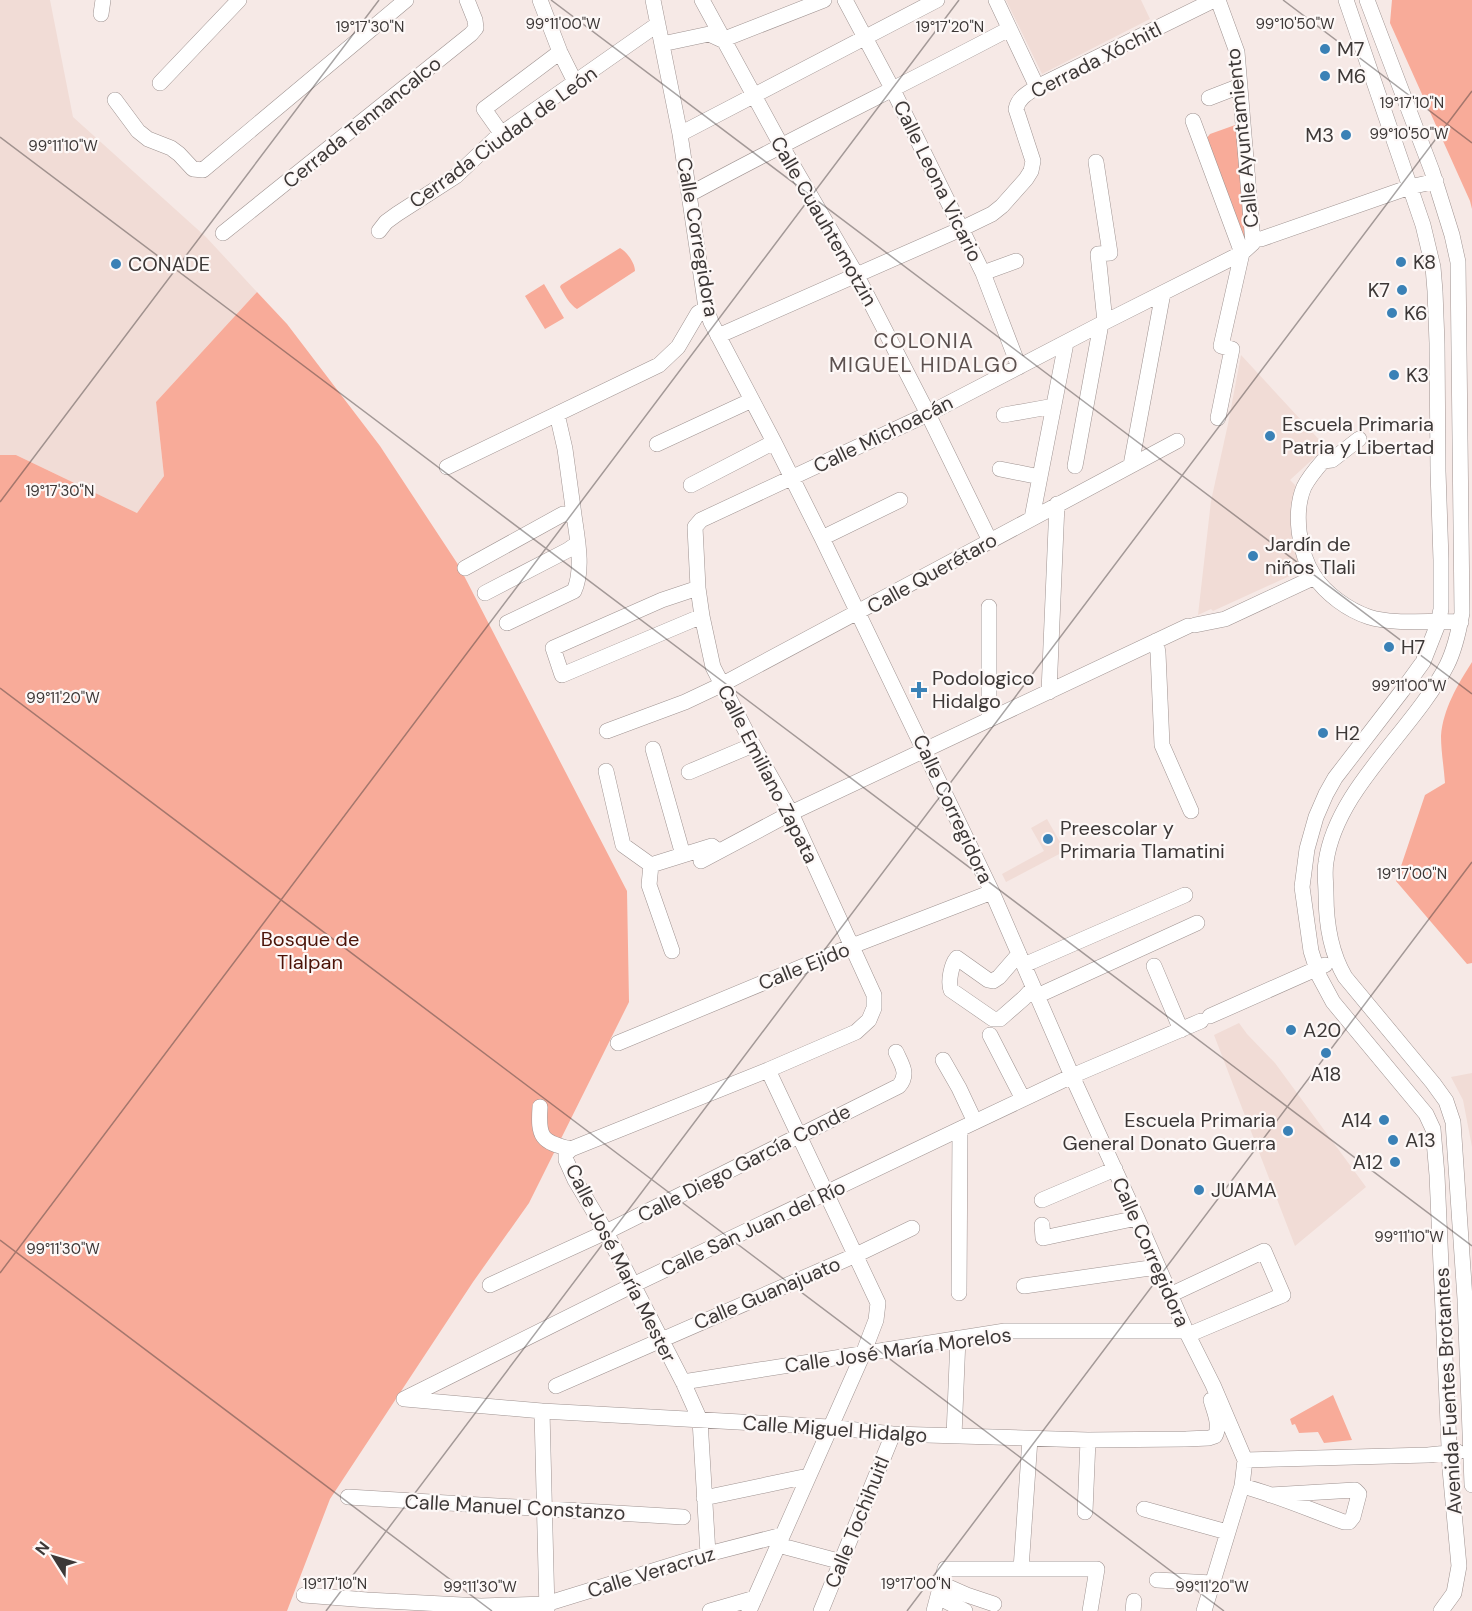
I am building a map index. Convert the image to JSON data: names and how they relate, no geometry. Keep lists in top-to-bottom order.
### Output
{
  "streets": {
    "street": [
      "Cerrada Xóchitl",
      "Cerrada Tennancalco",
      "Cerrada Ciudad de León",
      "Calle Ayuntamiento",
      "Calle Leona Vicario",
      "Calle Cuauhtemotzin",
      "Calle Corregidora",
      "Calle Michoacán",
      "Calle Querétaro",
      "Calle Emiliano Zapata",
      "Calle Ejido",
      "Calle Diego García Conde",
      "Calle San Juan del Río",
      "Calle José María Mester",
      "Calle Guanajuato",
      "Calle José María Morelos",
      "Avenida Fuentes Brotantes",
      "Calle Miguel Hidalgo",
      "Calle Manuel Constanzo",
      "Calle Tochihuitl",
      "Calle Veracruz"
    ]
  },
  "crossings": [
    ["Cerrada Xóchitl", "Calle Ayuntamiento"],
    ["Cerrada Xóchitl", "Calle Leona Vicario"],
    ["Cerrada Ciudad de León", "Calle Corregidora"],
    ["Calle Ayuntamiento", "Calle Michoacán"],
    ["Calle Leona Vicario", "Calle Michoacán"],
    ["Calle Cuauhtemotzin", "Calle Michoacán"],
    ["Calle Cuauhtemotzin", "Calle Querétaro"],
    ["Calle Corregidora", "Calle Michoacán"],
    ["Calle Corregidora", "Calle Querétaro"],
    ["Calle Corregidora", "Calle Ejido"],
    ["Calle Corregidora", "Calle San Juan del Río"],
    ["Calle Corregidora", "Calle José María Morelos"],
    ["Calle Corregidora", "Calle Miguel Hidalgo"],
    ["Calle Michoacán", "Calle Emiliano Zapata"],
    ["Calle Michoacán", "Avenida Fuentes Brotantes"],
    ["Calle Querétaro", "Calle Emiliano Zapata"],
    ["Calle Emiliano Zapata", "Calle Ejido"],
    ["Calle Emiliano Zapata", "Calle José María Mester"],
    ["Calle Diego García Conde", "Calle José María Mester"],
    ["Calle San Juan del Río", "Calle José María Mester"],
    ["Calle San Juan del Río", "Avenida Fuentes Brotantes"],
    ["Calle San Juan del Río", "Calle Miguel Hidalgo"],
    ["Calle José María Mester", "Calle Guanajuato"],
    ["Calle José María Mester", "Calle José María Morelos"],
    ["Calle José María Mester", "Calle Miguel Hidalgo"],
    ["Calle José María Mester", "Calle Veracruz"],
    ["Calle Miguel Hidalgo", "Calle Tochihuitl"]
  ],
  "districts": ["COLONIA MIGUEL HIDALGO"],
  "parks": ["Bosque de Tlalpan"],
  "places": {
    "other": [
      "M7",
      "M6",
      "M3",
      "K8",
      "CONADE",
      "K7",
      "K6",
      "K3",
      "Escuela Primaria Patria y Libertad",
      "Jardín de niños Tlali",
      "H7",
      "H2",
      "Preescolar y Primaria Tlamatini",
      "A20",
      "A18",
      "A14",
      "Escuela Primaria General Donato Guerra",
      "A13",
      "A12",
      "JUAMA"
    ],
    "health": ["Podologico Hidalgo"]
  },
  "north": "top left",
  "coordinates": [
    "99°11'00\"W",
    "99°10'50\"W",
    "19°17'30\"N",
    "19°17'20\"N",
    "19°17'10\"N",
    "99°11'10\"W",
    "99°11'20\"W",
    "19°17'00\"N",
    "99°11'30\"W"
  ]
}
